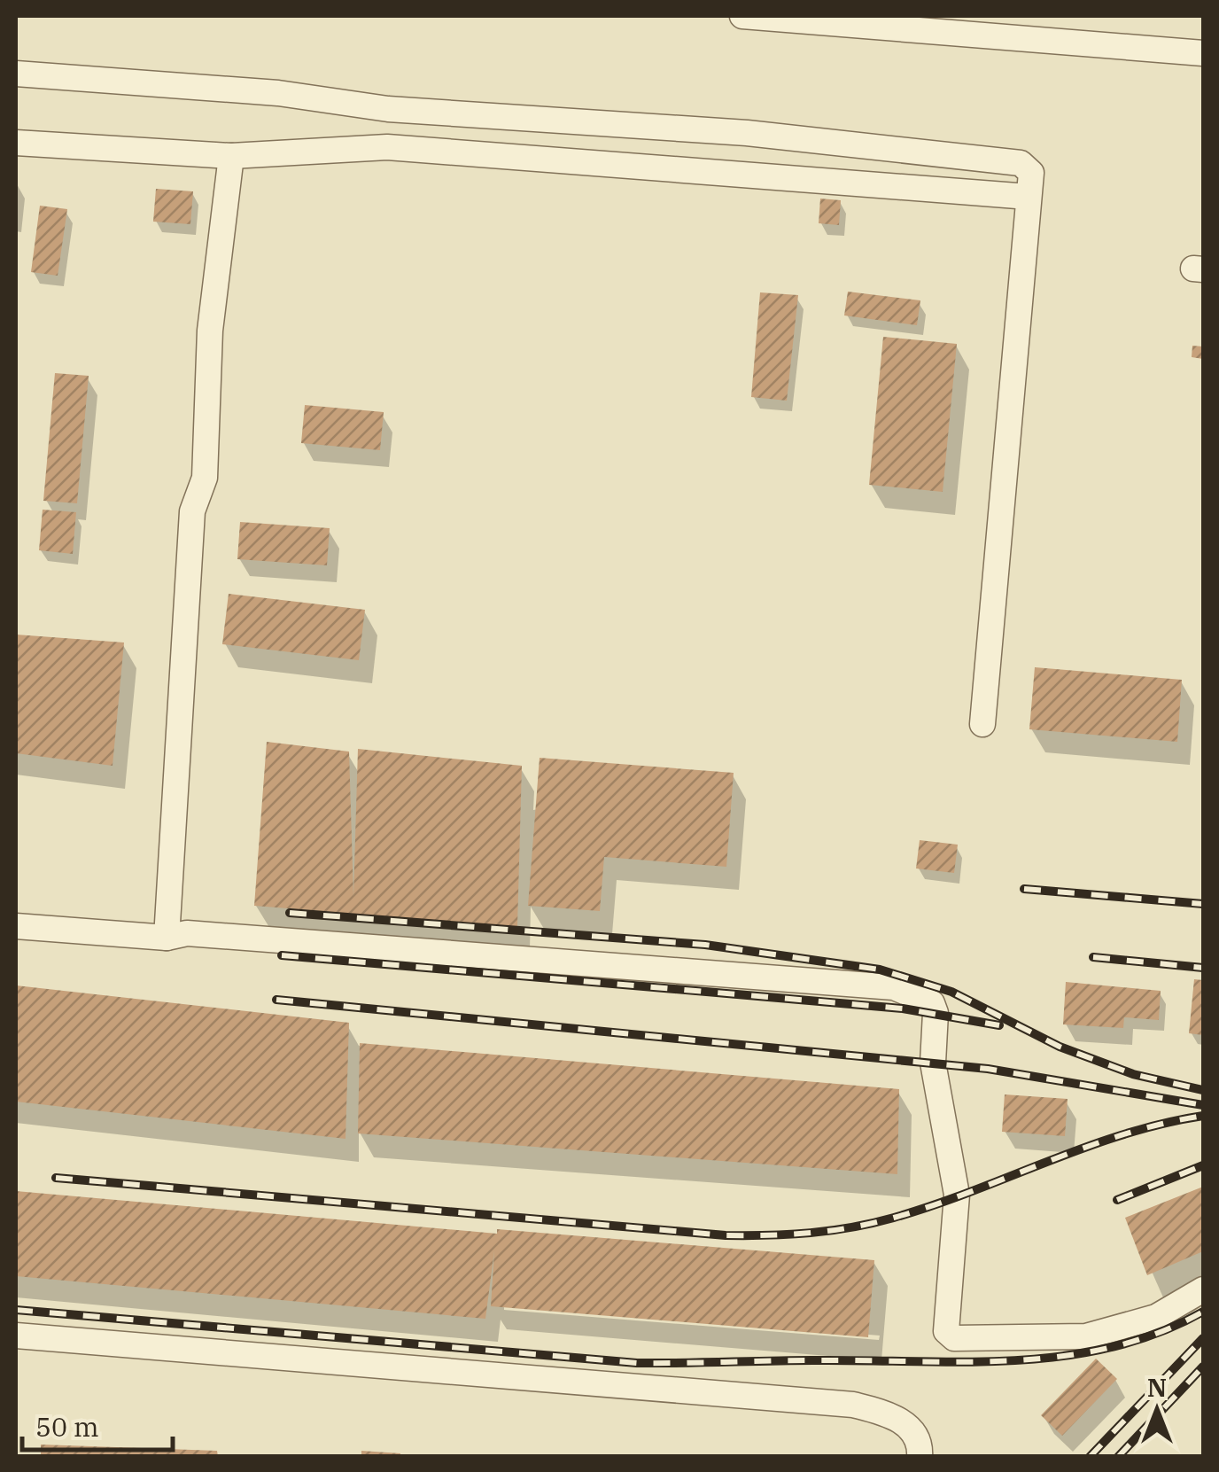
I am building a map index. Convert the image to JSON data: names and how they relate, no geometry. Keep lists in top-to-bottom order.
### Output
{
  "scale_bar": "50 m",
  "north": "top"
}
